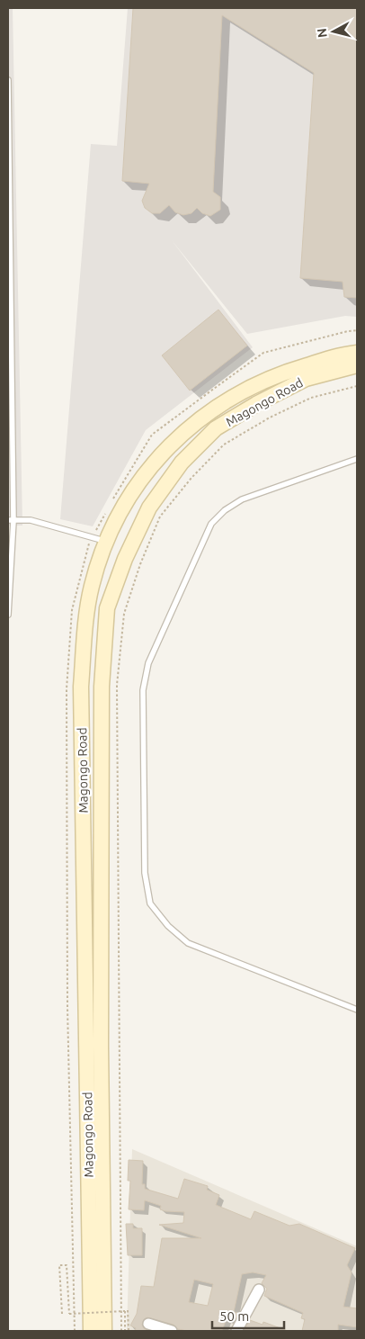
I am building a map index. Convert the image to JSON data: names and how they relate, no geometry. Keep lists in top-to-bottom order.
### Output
{
  "streets": {
    "main road": ["Magongo Road"]
  },
  "scale_bar": "50 m",
  "north": "left"
}
